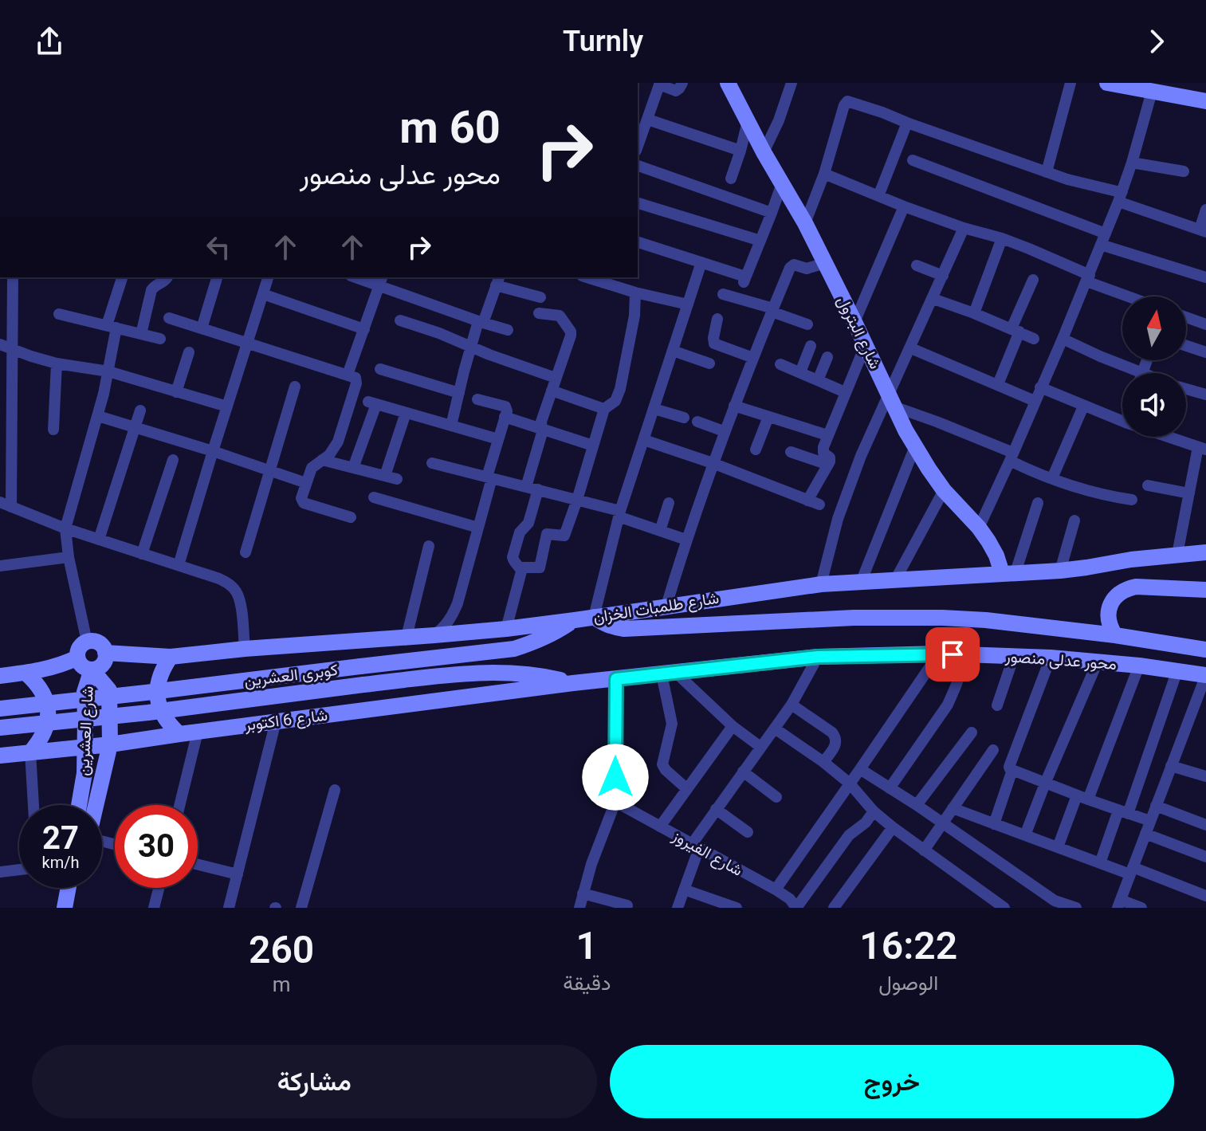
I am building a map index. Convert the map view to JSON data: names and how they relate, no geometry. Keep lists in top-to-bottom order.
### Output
{
  "streets": {
    "main road": [
      "شارع البترول",
      "شارع طلمبات الخزان",
      "محور عدلى منصور",
      "كوبرى العشرين",
      "شارع 6 اكتوبر",
      "شارع العشرين"
    ],
    "street": ["شارع الفيروز"]
  },
  "crossings": [
    ["شارع البترول", "شارع طلمبات الخزان"],
    ["شارع طلمبات الخزان", "محور عدلى منصور"],
    ["شارع طلمبات الخزان", "كوبرى العشرين"],
    ["شارع طلمبات الخزان", "شارع العشرين"],
    ["محور عدلى منصور", "كوبرى العشرين"],
    ["محور عدلى منصور", "شارع 6 اكتوبر"],
    ["كوبرى العشرين", "شارع 6 اكتوبر"],
    ["شارع 6 اكتوبر", "شارع العشرين"]
  ],
  "north": "top",
  "page": {
    "header": "Turnly",
    "turn": ["60 m", "محور عدلى منصور"],
    "speed": "27 km/h",
    "limit": "30",
    "eta": [
      "16:22",
      "الوصول",
      "1",
      "دقيقة",
      "260",
      "m"
    ],
    "buttons": ["خروج", "مشاركة"]
  }
}
